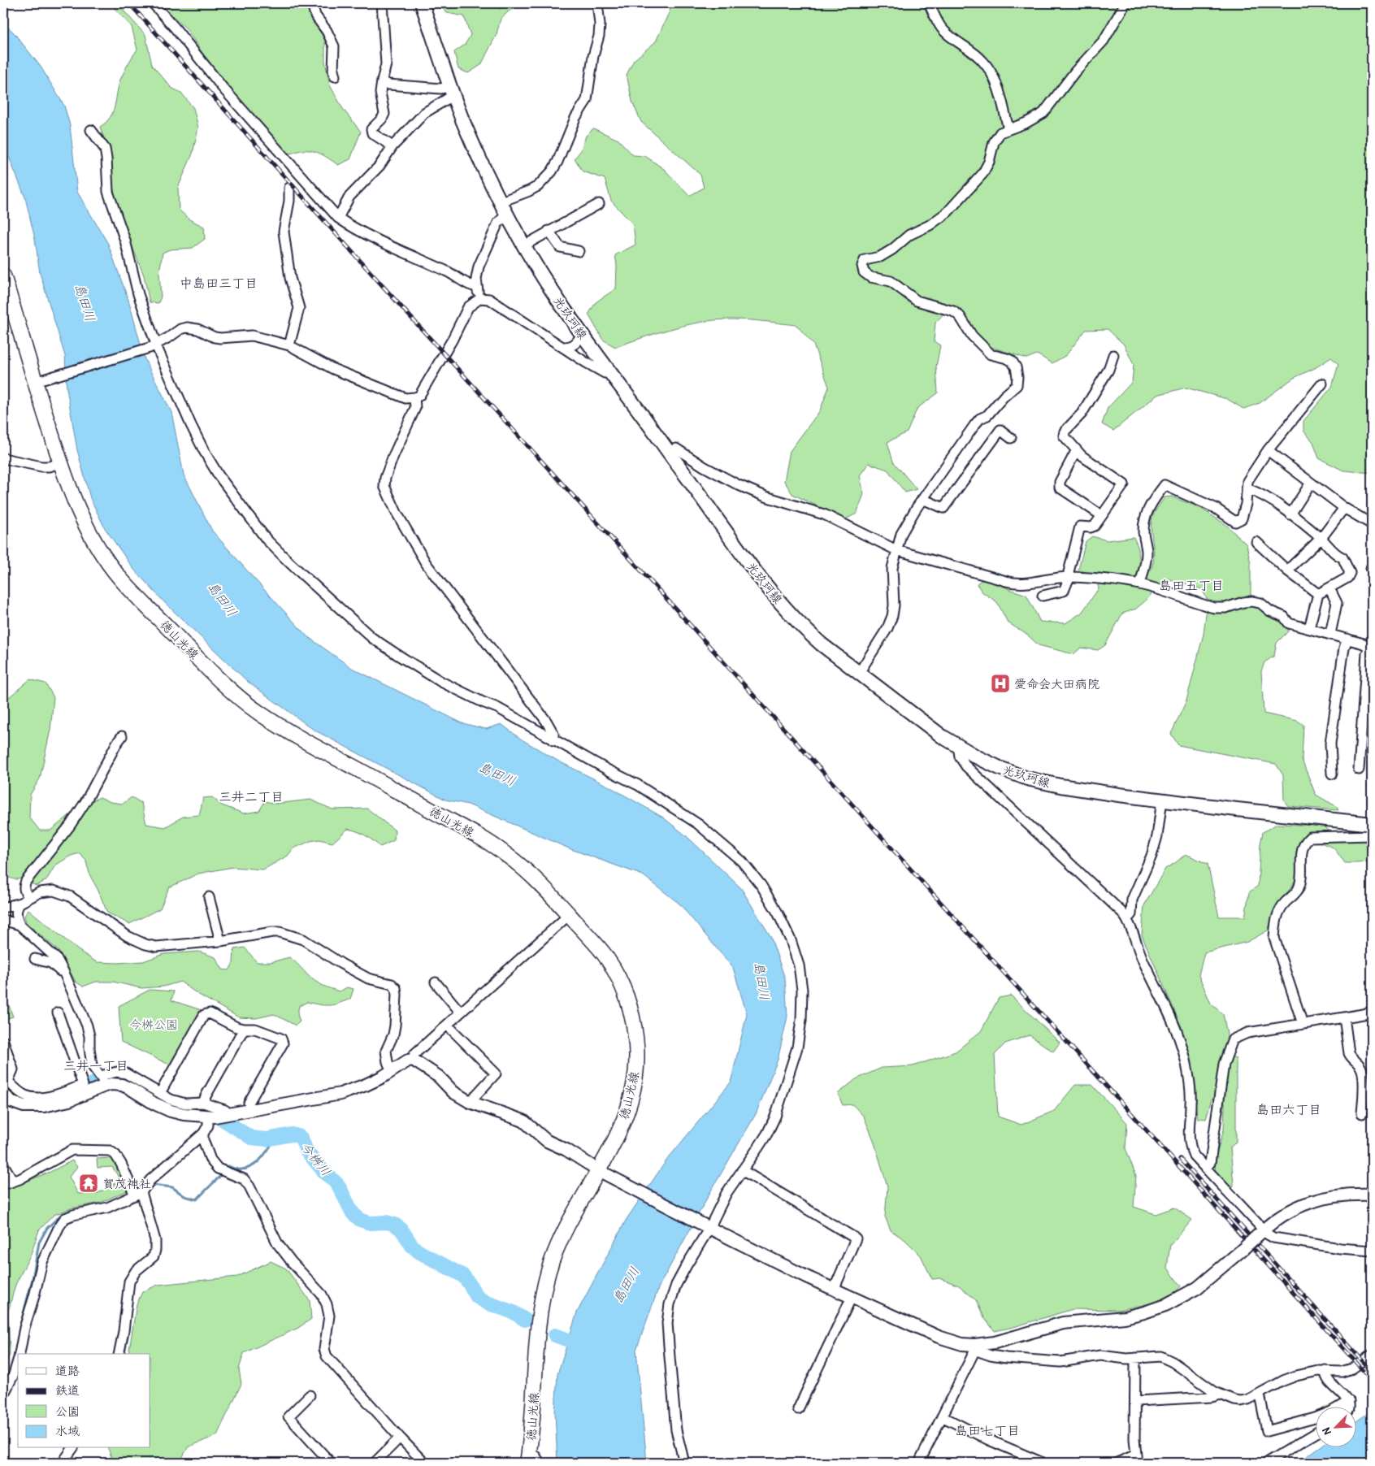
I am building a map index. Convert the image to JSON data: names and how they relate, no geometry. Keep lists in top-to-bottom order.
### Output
{
  "streets": {
    "main road": ["光玖珂線", "徳山光線"]
  },
  "districts": [
    "中島田三丁目",
    "島田五丁目",
    "三井二丁目",
    "三井一丁目",
    "島田六丁目",
    "島田七丁目"
  ],
  "water": ["島田川", "今桝川"],
  "parks": ["今桝公園"],
  "places": {
    "hospital": ["愛命会大田病院"],
    "temple": ["賀茂神社"]
  },
  "legend": [
    "道路",
    "鉄道",
    "公園",
    "水域"
  ],
  "north": "bottom left"
}
